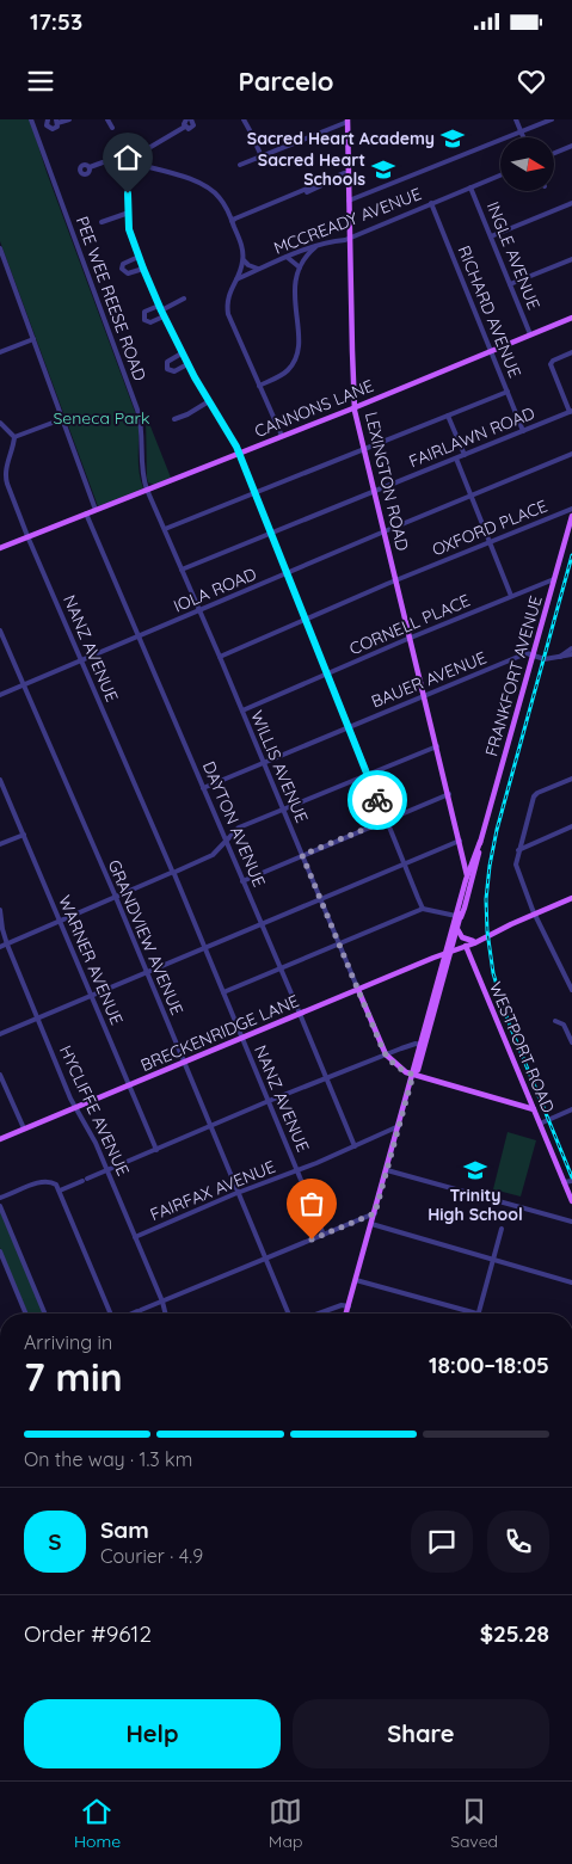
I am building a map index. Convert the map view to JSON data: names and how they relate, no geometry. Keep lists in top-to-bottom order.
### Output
{
  "streets": {
    "main road": [
      "CANNONS LANE",
      "LEXINGTON ROAD",
      "FRANKFORT AVENUE",
      "WILLIS AVENUE",
      "BRECKENRIDGE LANE",
      "WESTPORT ROAD"
    ],
    "street": [
      "MCCREADY AVENUE",
      "INGLE AVENUE",
      "PEE WEE REESE ROAD",
      "RICHARD AVENUE",
      "FAIRLAWN ROAD",
      "OXFORD PLACE",
      "IOLA ROAD",
      "CORNELL PLACE",
      "NANZ AVENUE",
      "BAUER AVENUE",
      "DAYTON AVENUE",
      "GRANDVIEW AVENUE",
      "WARNER AVENUE",
      "HYCLIFFE AVENUE",
      "FAIRFAX AVENUE"
    ]
  },
  "crossings": [
    ["MCCREADY AVENUE", "INGLE AVENUE"],
    ["MCCREADY AVENUE", "RICHARD AVENUE"],
    ["MCCREADY AVENUE", "LEXINGTON ROAD"],
    ["INGLE AVENUE", "CANNONS LANE"],
    ["PEE WEE REESE ROAD", "CANNONS LANE"],
    ["PEE WEE REESE ROAD", "WILLIS AVENUE"],
    ["RICHARD AVENUE", "CANNONS LANE"],
    ["RICHARD AVENUE", "FAIRLAWN ROAD"],
    ["CANNONS LANE", "LEXINGTON ROAD"],
    ["CANNONS LANE", "NANZ AVENUE"],
    ["CANNONS LANE", "WILLIS AVENUE"],
    ["CANNONS LANE", "DAYTON AVENUE"],
    ["FAIRLAWN ROAD", "LEXINGTON ROAD"],
    ["FAIRLAWN ROAD", "WILLIS AVENUE"],
    ["LEXINGTON ROAD", "OXFORD PLACE"],
    ["LEXINGTON ROAD", "IOLA ROAD"],
    ["LEXINGTON ROAD", "CORNELL PLACE"],
    ["LEXINGTON ROAD", "FRANKFORT AVENUE"],
    ["LEXINGTON ROAD", "BAUER AVENUE"],
    ["OXFORD PLACE", "WILLIS AVENUE"],
    ["IOLA ROAD", "NANZ AVENUE"],
    ["IOLA ROAD", "WILLIS AVENUE"],
    ["IOLA ROAD", "DAYTON AVENUE"],
    ["IOLA ROAD", "GRANDVIEW AVENUE"],
    ["CORNELL PLACE", "FRANKFORT AVENUE"],
    ["CORNELL PLACE", "WILLIS AVENUE"],
    ["NANZ AVENUE", "BRECKENRIDGE LANE"],
    ["NANZ AVENUE", "FAIRFAX AVENUE"],
    ["FRANKFORT AVENUE", "BAUER AVENUE"],
    ["BAUER AVENUE", "WILLIS AVENUE"],
    ["BAUER AVENUE", "DAYTON AVENUE"],
    ["WILLIS AVENUE", "BRECKENRIDGE LANE"],
    ["DAYTON AVENUE", "BRECKENRIDGE LANE"],
    ["DAYTON AVENUE", "FAIRFAX AVENUE"],
    ["GRANDVIEW AVENUE", "BRECKENRIDGE LANE"],
    ["GRANDVIEW AVENUE", "FAIRFAX AVENUE"],
    ["WARNER AVENUE", "BRECKENRIDGE LANE"],
    ["BRECKENRIDGE LANE", "WESTPORT ROAD"],
    ["BRECKENRIDGE LANE", "HYCLIFFE AVENUE"],
    ["HYCLIFFE AVENUE", "FAIRFAX AVENUE"]
  ],
  "parks": ["Seneca Park"],
  "places": {
    "school or university": ["Sacred Heart Academy", "Sacred Heart Schools", "Trinity High School"]
  },
  "north": "right",
  "page": {
    "status": "17:53",
    "header": "Parcelo",
    "heading": ["7 min", "Arriving in", "18:00–18:05"],
    "panel": [
      "Sam",
      "Courier · 4.9",
      "Order #9612",
      "$25.28"
    ],
    "bar": "On the way · 1.3 km",
    "round": "S",
    "buttons": ["Help", "Share"],
    "tabs": ["Home", "Map", "Saved"]
  }
}
